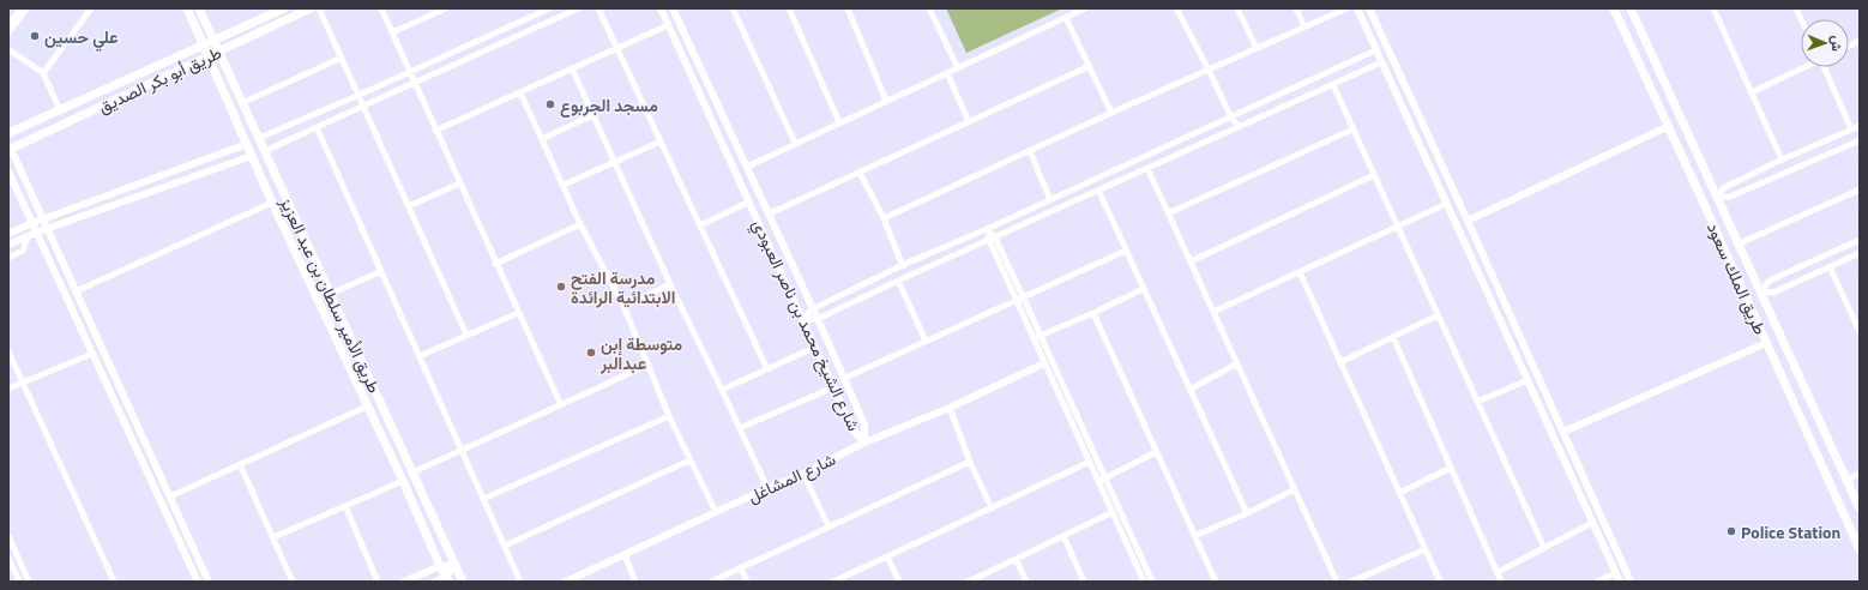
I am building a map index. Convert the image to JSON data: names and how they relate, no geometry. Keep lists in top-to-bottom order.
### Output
{
  "streets": {
    "main road": ["طريق أبو بكر الصديق", "طريق الملك سعود", "طريق الأمير سلطان بن عبد العزيز"],
    "street": ["شارع الشيخ محمد بن ناصر العبودي", "شارع المشاغل"]
  },
  "crossings": [
    ["طريق أبو بكر الصديق", "طريق الأمير سلطان بن عبد العزيز"],
    ["شارع الشيخ محمد بن ناصر العبودي", "شارع المشاغل"]
  ],
  "places": [
    "علي حسين",
    "مسجد الجربوع",
    "مدرسة الفتح الابتدائية الرائدة",
    "متوسطة إبن عبدالبر",
    "Police Station"
  ],
  "north": "right"
}
